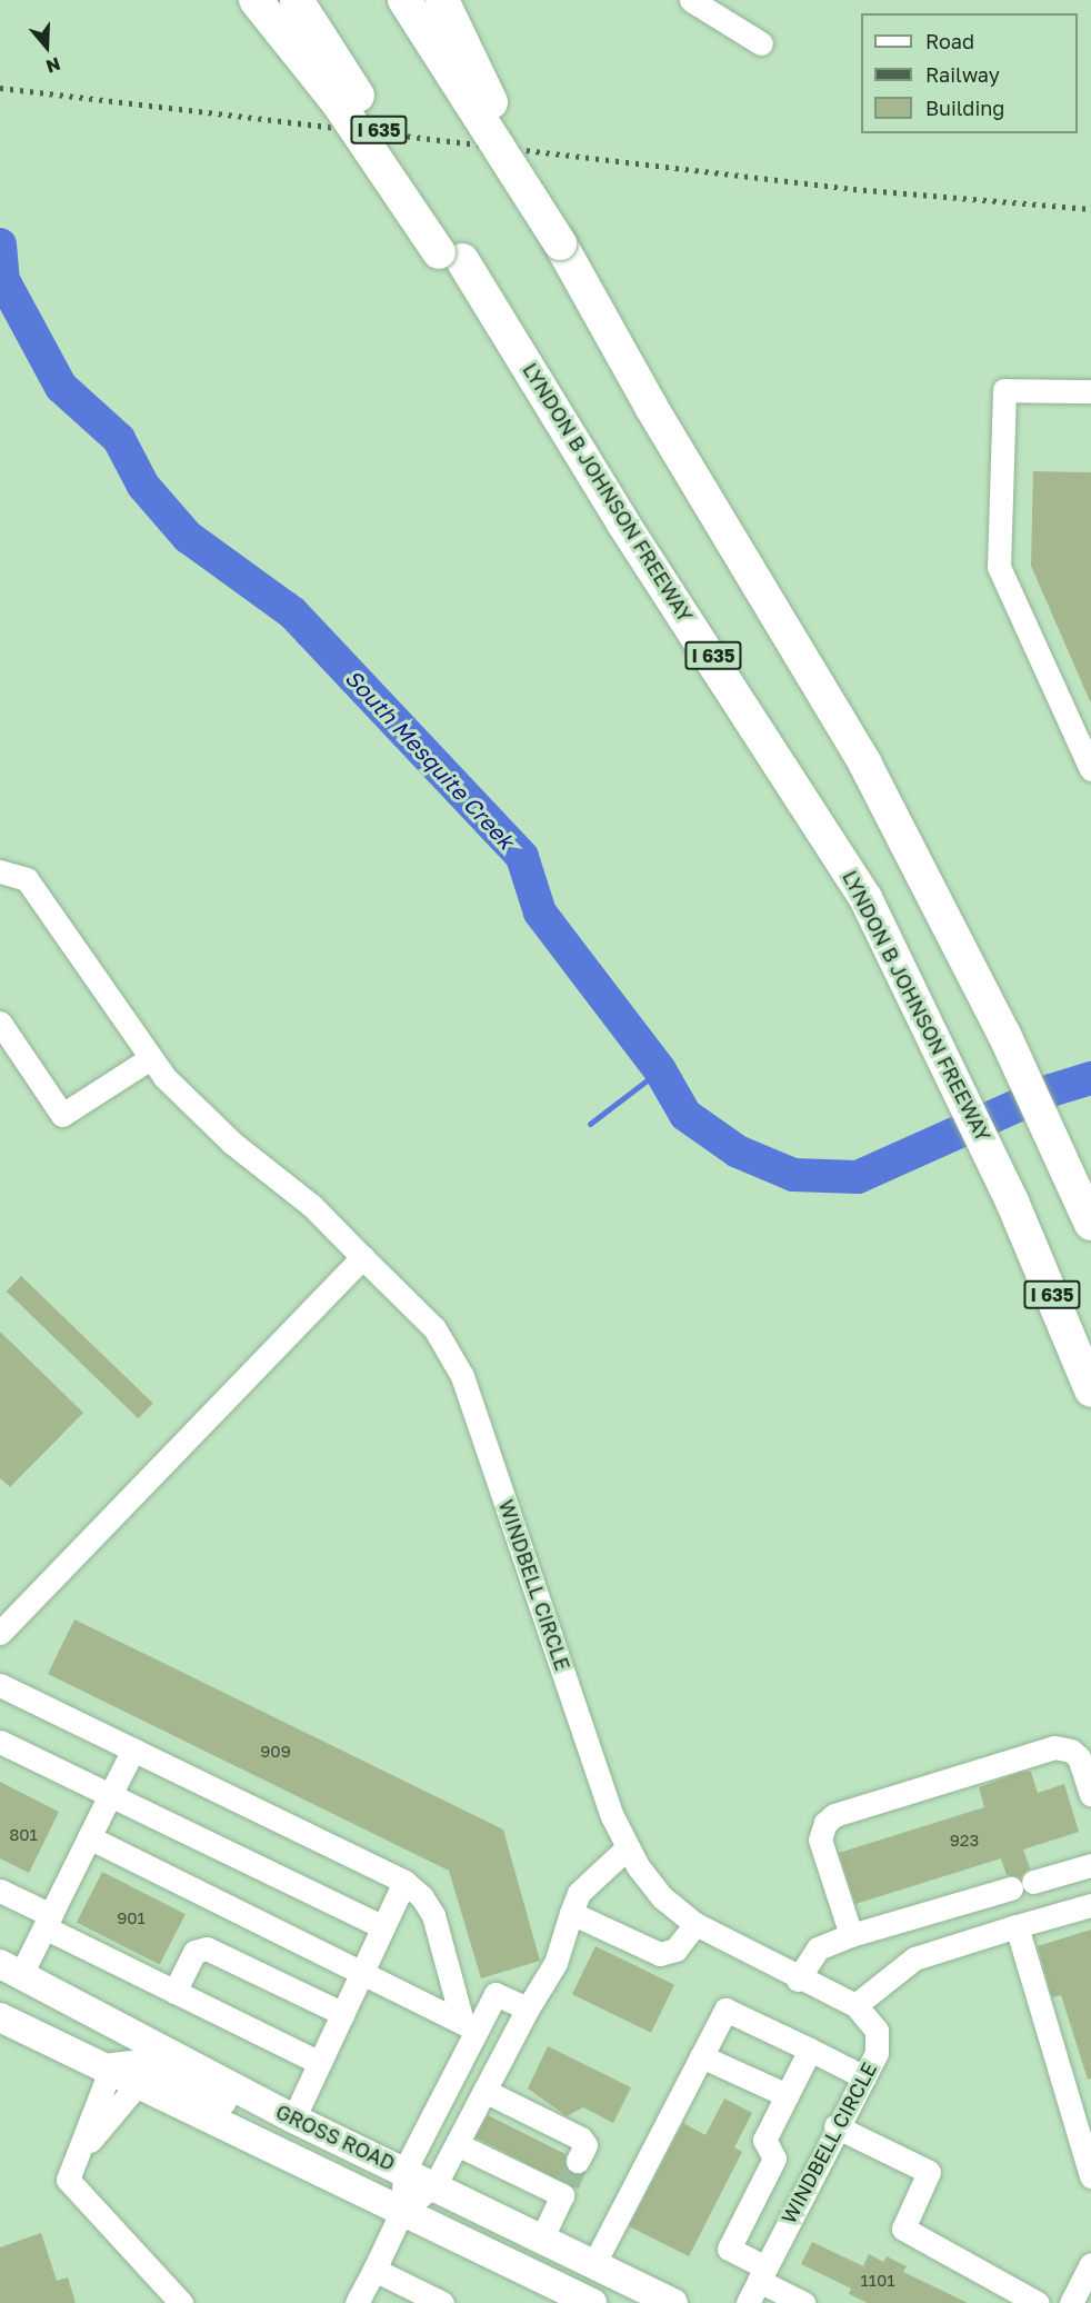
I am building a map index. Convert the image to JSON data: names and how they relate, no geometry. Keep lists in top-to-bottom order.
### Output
{
  "streets": {
    "highway": ["I 635", "LYNDON B JOHNSON FREEWAY"],
    "main road": ["GROSS ROAD"],
    "street": ["WINDBELL CIRCLE"]
  },
  "crossings": [
    ["I 635", "LYNDON B JOHNSON FREEWAY"]
  ],
  "water": ["South Mesquite Creek"],
  "house_numbers": [
    "909",
    "801",
    "923",
    "901",
    "1101"
  ],
  "legend": ["Road", "Railway", "Building"],
  "north": "bottom"
}
